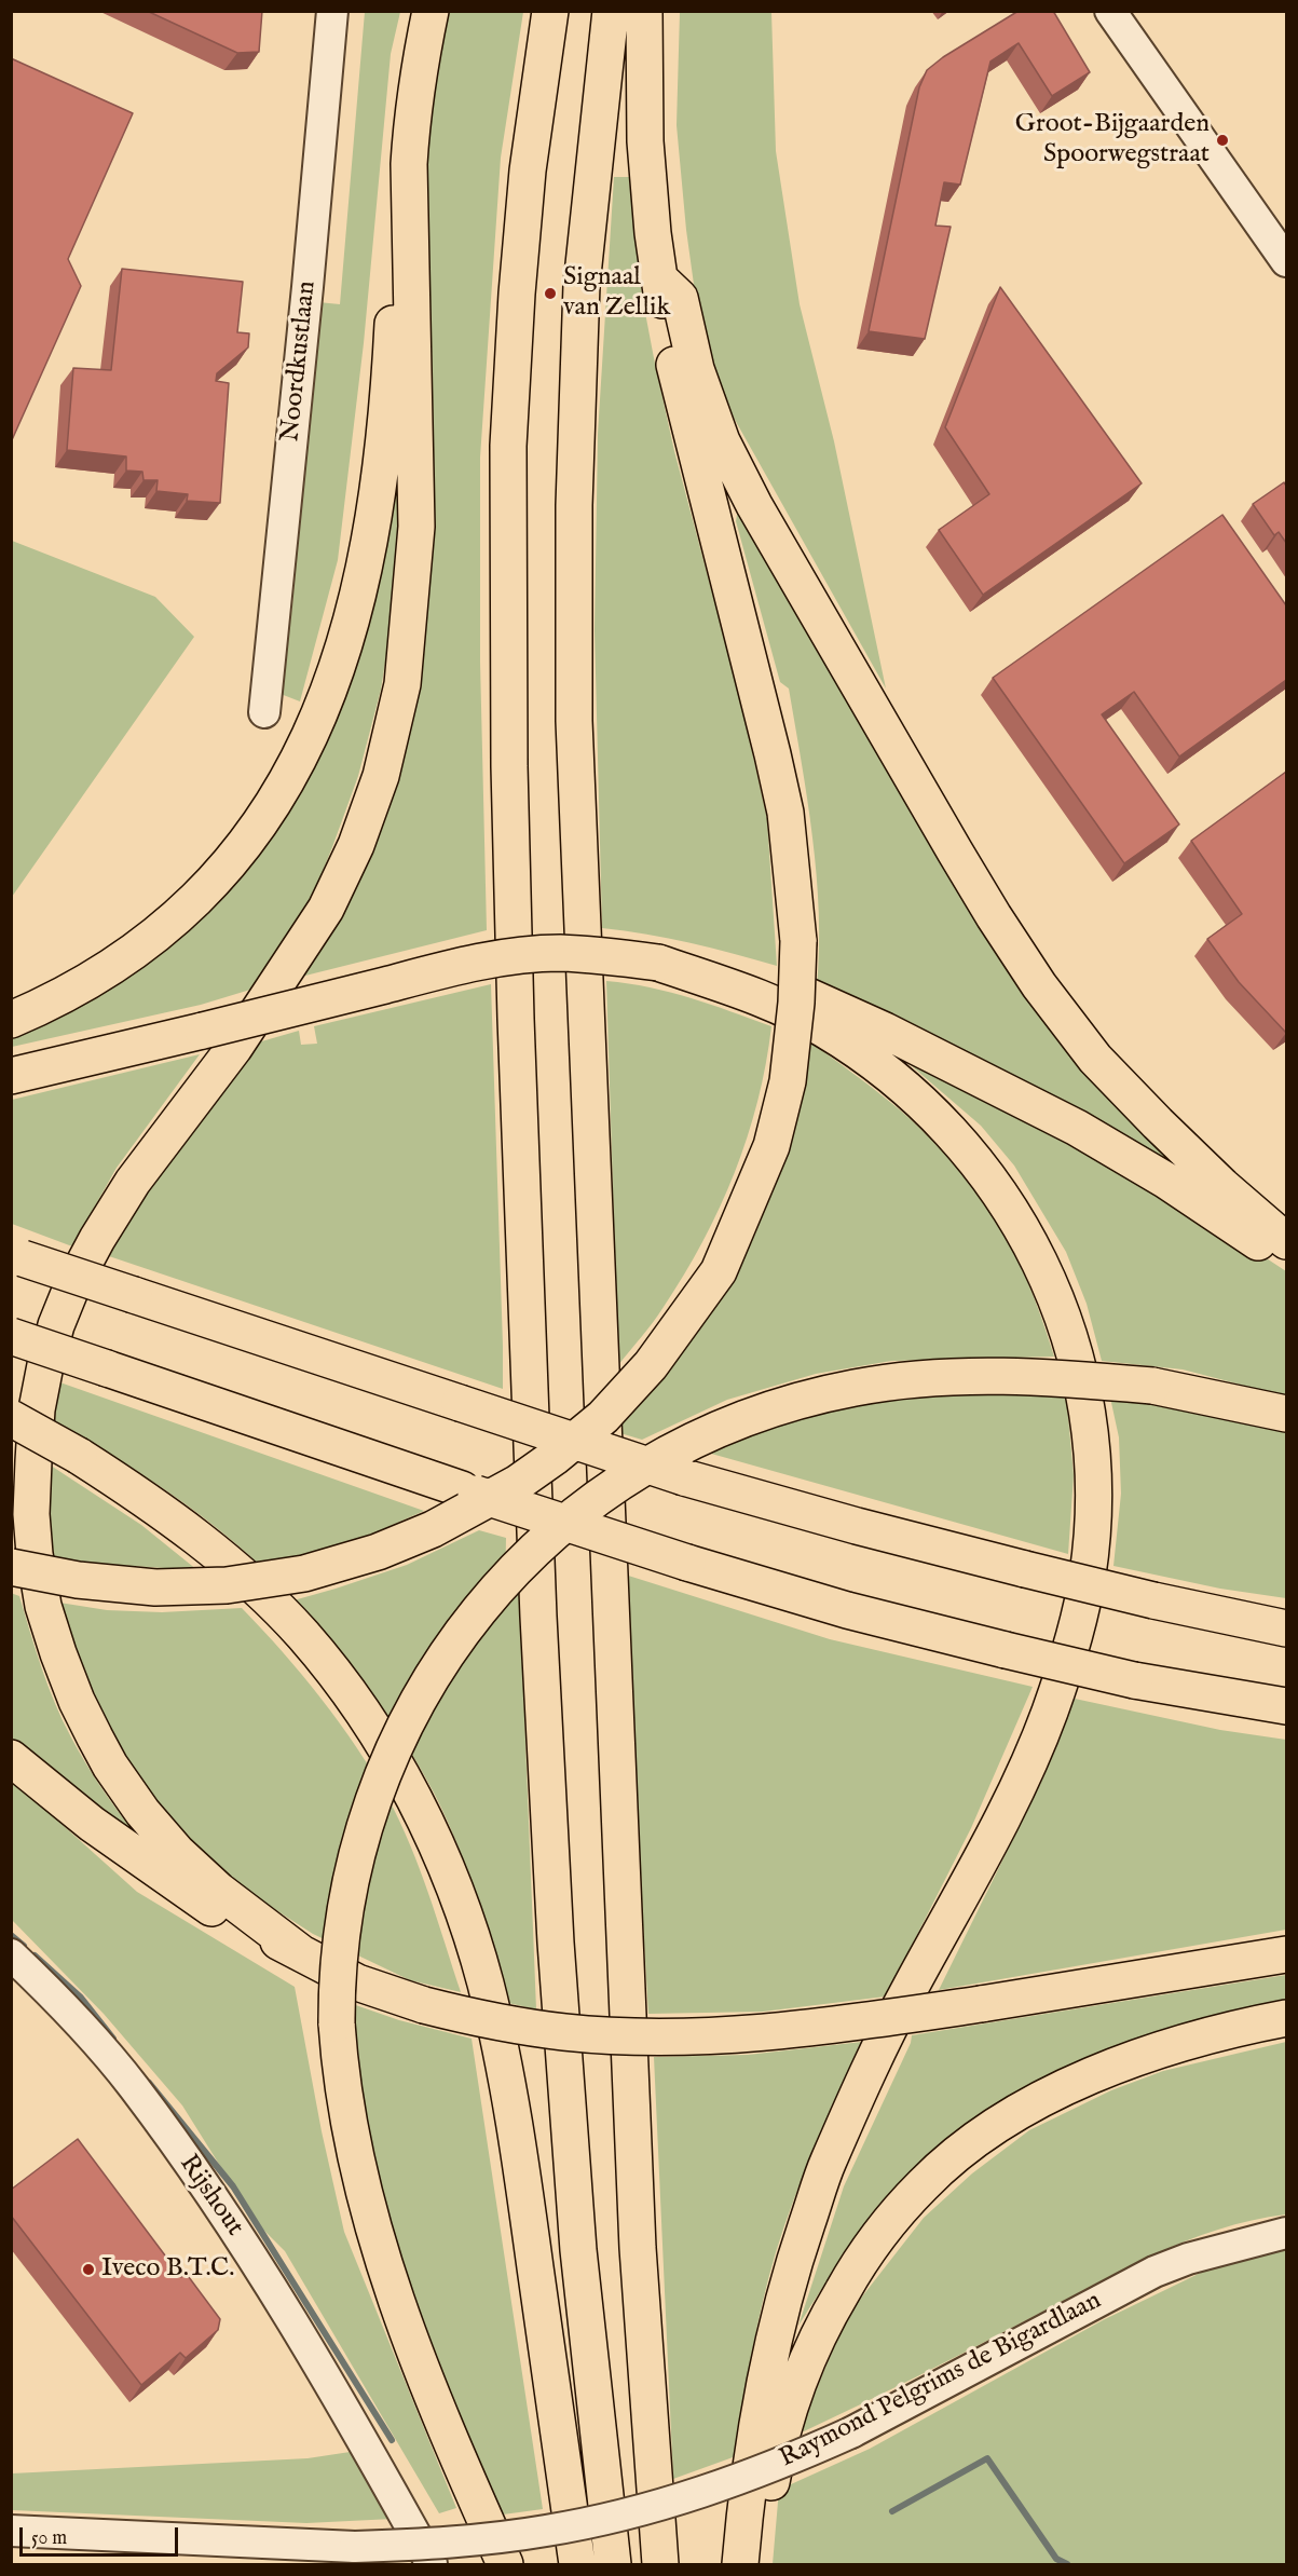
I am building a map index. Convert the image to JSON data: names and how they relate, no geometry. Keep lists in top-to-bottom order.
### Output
{
  "streets": {
    "street": ["Noordkustlaan", "Rijshout", "Raymond Pelgrims de Bigardlaan"]
  },
  "places": ["Groot-Bijgaarden Spoorwegstraat", "Signaal van Zellik", "Iveco B.T.C."],
  "scale_bar": "50 m"
}
